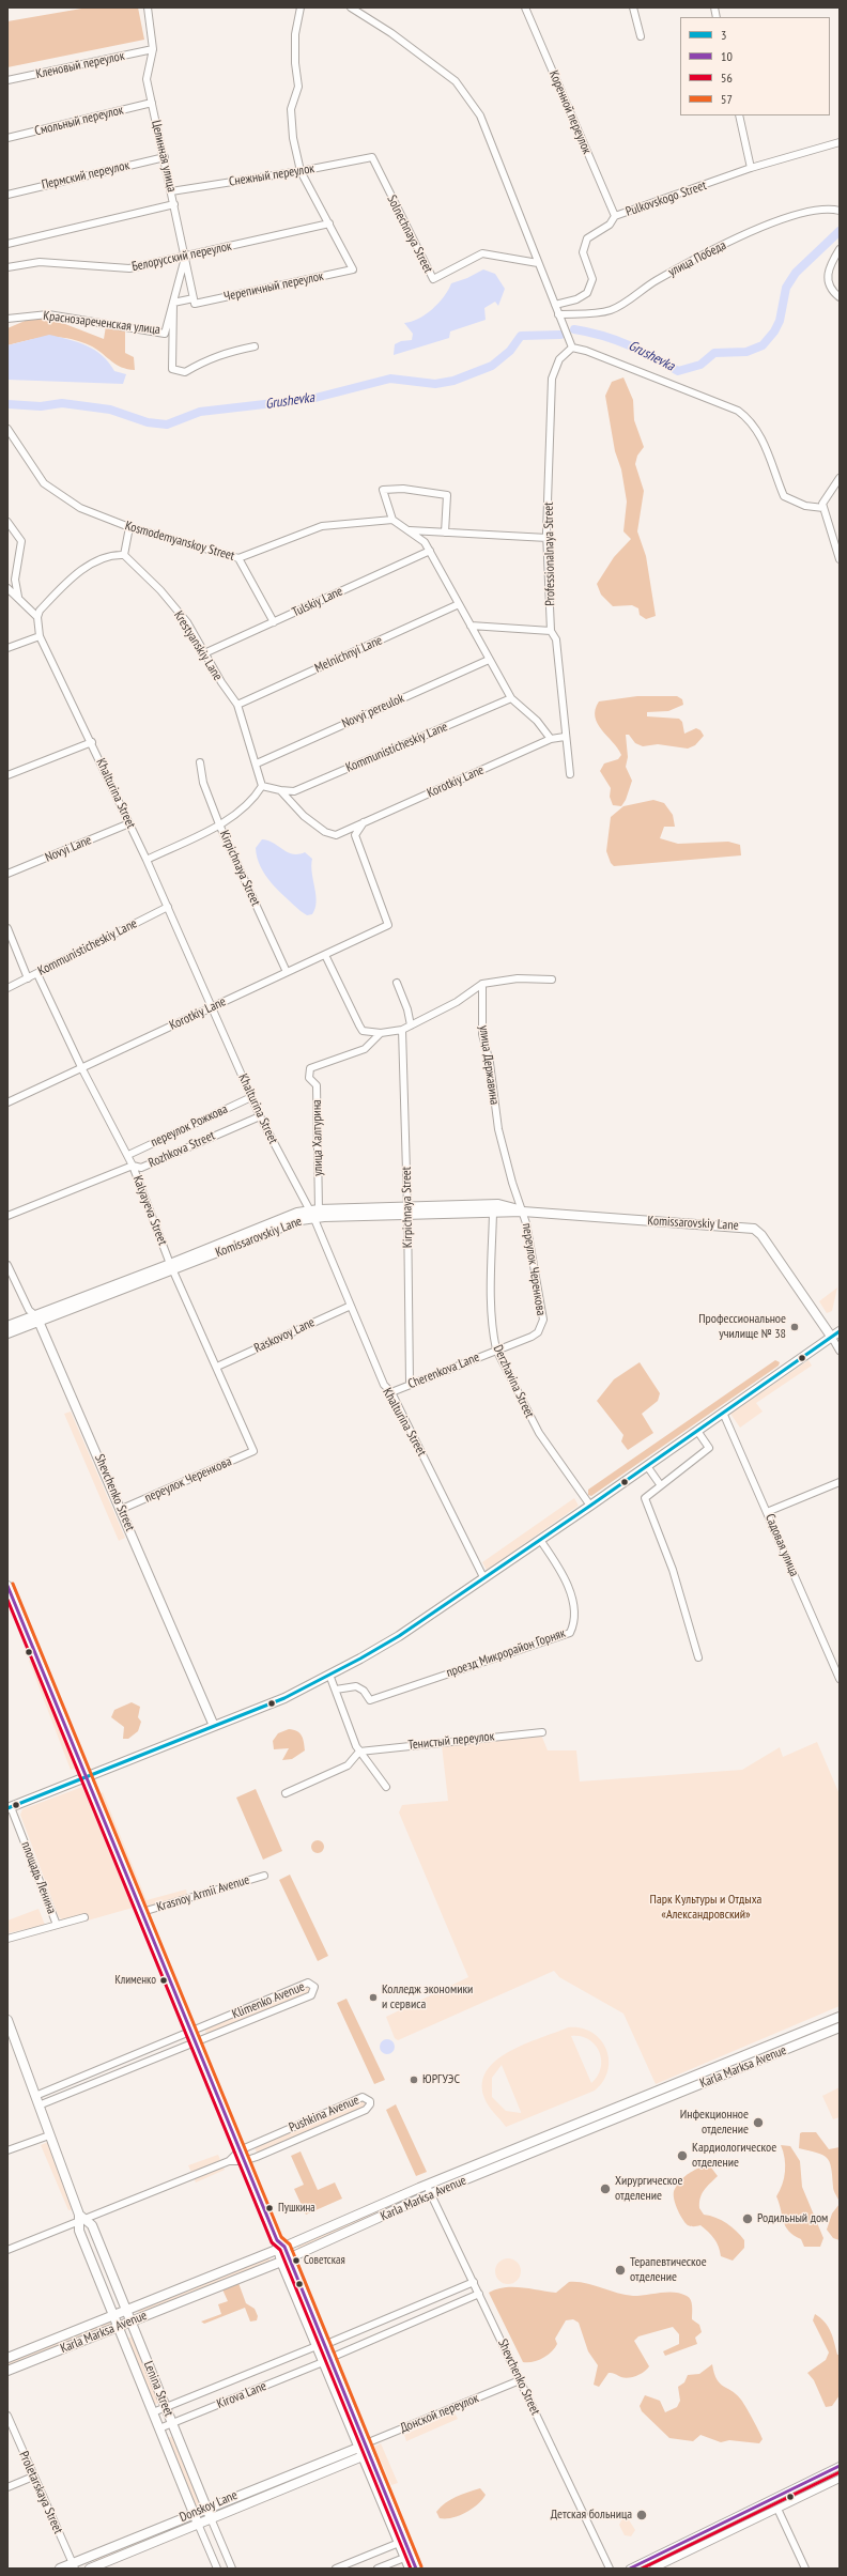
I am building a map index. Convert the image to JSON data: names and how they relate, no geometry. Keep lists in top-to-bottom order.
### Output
{
  "streets": {
    "main road": [
      "Komissarovskiy Lane",
      "Shevchenko Street",
      "Karla Marksa Avenue",
      "Lenina Street",
      "Donskoy Lane"
    ],
    "street": [
      "Кленовый переулок",
      "Коренной переулок",
      "Смольный переулок",
      "Целинная улица",
      "Пермский переулок",
      "Снежный переулок",
      "Pulkovskogo Street",
      "Solnechnaya Street",
      "Белорусский переулок",
      "улица Победа",
      "Черепичный переулок",
      "Краснозареченская улица",
      "Kosmodemyanskoy Street",
      "Professionalnaya Street",
      "Tulskiy Lane",
      "Krestyanskiy Lane",
      "Melnichnyi Lane",
      "Novyi pereulok",
      "Kommunisticheskiy Lane",
      "Korotkiy Lane",
      "Khalturina Street",
      "Novyi Lane",
      "Kirpichnaya Street",
      "улица Державина",
      "переулок Рожкова",
      "улица Халтурина",
      "Rozhkova Street",
      "Kalyayeva Street",
      "переулок Черенкова",
      "Raskovoy Lane",
      "Cherenkova Lane",
      "Derzhavina Street",
      "Садовая улица",
      "проезд Микрорайон Горняк",
      "Тенистый переулок",
      "площадь Ленина",
      "Krasnoy Armii Avenue",
      "Klimenko Avenue",
      "Pushkina Avenue",
      "Kirova Lane",
      "Донской переулок",
      "Proletarskaya Street"
    ]
  },
  "crossings": [
    ["Кленовый переулок", "Целинная улица"],
    ["Коренной переулок", "Pulkovskogo Street"],
    ["Смольный переулок", "Целинная улица"],
    ["Целинная улица", "Пермский переулок"],
    ["Целинная улица", "Снежный переулок"],
    ["Целинная улица", "Белорусский переулок"],
    ["Целинная улица", "Черепичный переулок"],
    ["Целинная улица", "Краснозареченская улица"],
    ["Снежный переулок", "Solnechnaya Street"],
    ["Белорусский переулок", "Черепичный переулок"],
    ["Белорусский переулок", "Краснозареченская улица"],
    ["Professionalnaya Street", "Korotkiy Lane"],
    ["Tulskiy Lane", "Krestyanskiy Lane"],
    ["Krestyanskiy Lane", "Melnichnyi Lane"],
    ["Krestyanskiy Lane", "Novyi pereulok"],
    ["Kommunisticheskiy Lane", "Korotkiy Lane"],
    ["Kommunisticheskiy Lane", "Khalturina Street"],
    ["Kommunisticheskiy Lane", "Kalyayeva Street"],
    ["Korotkiy Lane", "Khalturina Street"],
    ["Korotkiy Lane", "Kirpichnaya Street"],
    ["Korotkiy Lane", "Kalyayeva Street"],
    ["Khalturina Street", "Novyi Lane"],
    ["Khalturina Street", "переулок Рожкова"],
    ["Khalturina Street", "Rozhkova Street"],
    ["Khalturina Street", "Komissarovskiy Lane"],
    ["Khalturina Street", "Raskovoy Lane"],
    ["Khalturina Street", "Cherenkova Lane"],
    ["Kirpichnaya Street", "Komissarovskiy Lane"],
    ["Kirpichnaya Street", "Cherenkova Lane"],
    ["улица Державина", "Komissarovskiy Lane"],
    ["улица Державина", "переулок Черенкова"],
    ["переулок Рожкова", "Kalyayeva Street"],
    ["улица Халтурина", "Komissarovskiy Lane"],
    ["Rozhkova Street", "Kalyayeva Street"],
    ["Kalyayeva Street", "Komissarovskiy Lane"],
    ["Kalyayeva Street", "переулок Черенкова"],
    ["Kalyayeva Street", "Raskovoy Lane"],
    ["Komissarovskiy Lane", "переулок Черенкова"],
    ["Komissarovskiy Lane", "Derzhavina Street"],
    ["Komissarovskiy Lane", "Shevchenko Street"],
    ["переулок Черенкова", "Cherenkova Lane"],
    ["переулок Черенкова", "Derzhavina Street"],
    ["переулок Черенкова", "Shevchenko Street"],
    ["Cherenkova Lane", "Derzhavina Street"],
    ["Shevchenko Street", "Karla Marksa Avenue"],
    ["Shevchenko Street", "Kirova Lane"],
    ["Shevchenko Street", "Донской переулок"],
    ["Klimenko Avenue", "Lenina Street"],
    ["Karla Marksa Avenue", "Lenina Street"],
    ["Pushkina Avenue", "Lenina Street"],
    ["Lenina Street", "Kirova Lane"],
    ["Lenina Street", "Donskoy Lane"],
    ["Донской переулок", "Donskoy Lane"],
    ["Proletarskaya Street", "Donskoy Lane"]
  ],
  "water": ["Grushevka"],
  "parks": ["Парк Культуры и Отдыха «Александровский»"],
  "places": [
    "Профессиональное училище № 38",
    "Клименко",
    "Колледж экономики и сервиса",
    "ЮРГУЭС",
    "Инфекционное отделение",
    "Кардиологическое отделение",
    "Хирургическое отделение",
    "Пушкина",
    "Родильный дом",
    "Советская",
    "Терапевтическое отделение",
    "Детская больница"
  ],
  "lines": [
    "transit line 3",
    "transit line 57",
    "transit line 10",
    "transit line 56"
  ],
  "legend": [
    "3",
    "10",
    "56",
    "57"
  ]
}
